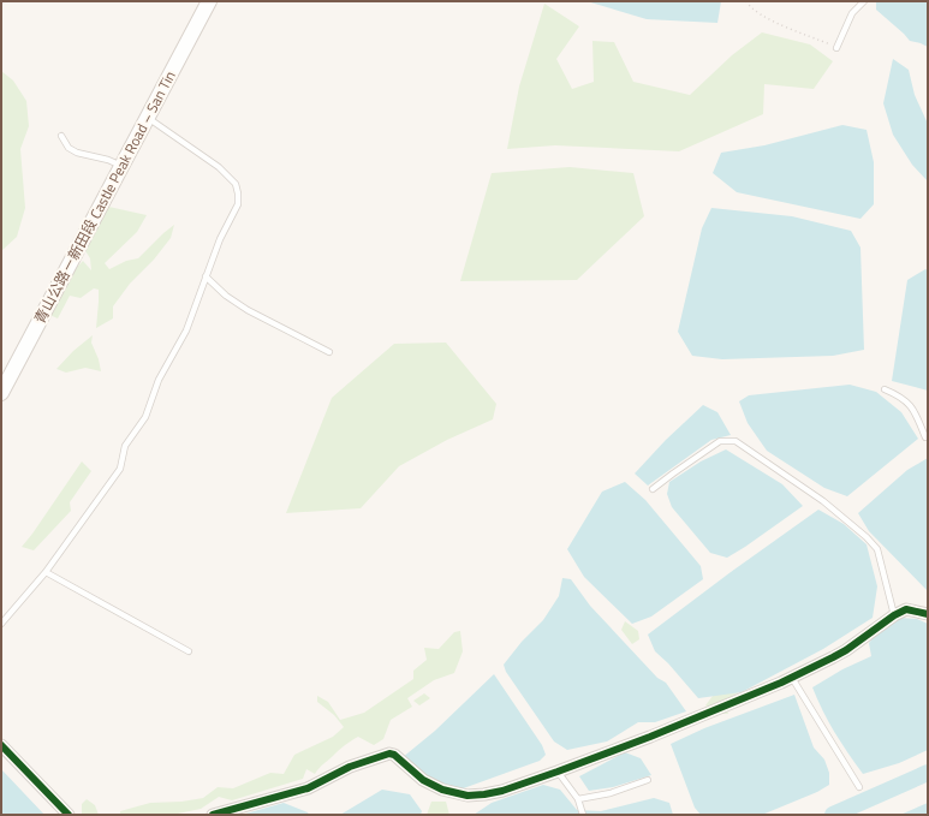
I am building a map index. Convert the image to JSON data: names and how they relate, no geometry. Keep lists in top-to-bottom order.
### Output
{
  "streets": {
    "main road": ["青山公路－新田段 Castle Peak Road – San Tin"]
  }
}
